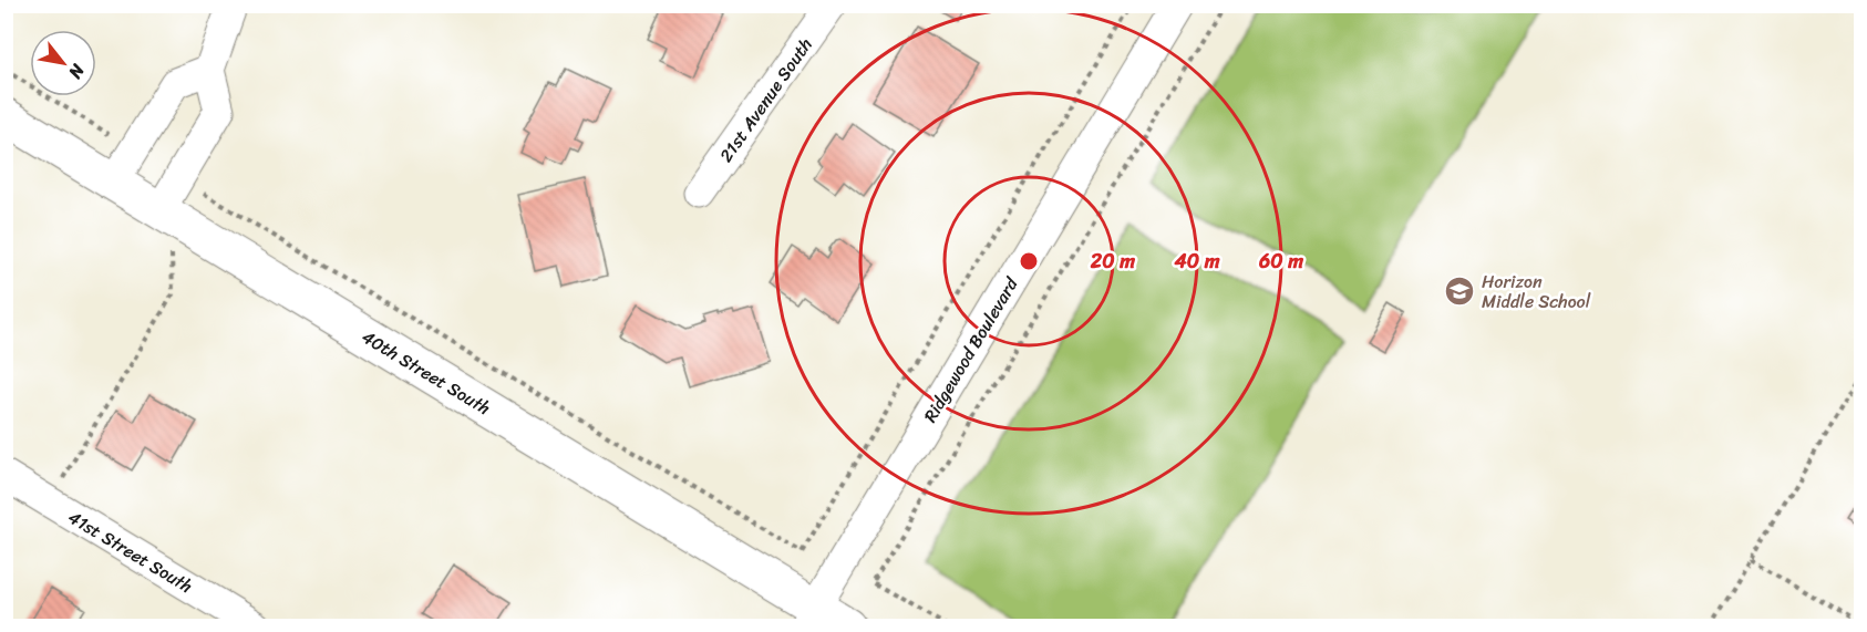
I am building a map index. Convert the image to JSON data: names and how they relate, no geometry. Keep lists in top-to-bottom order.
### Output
{
  "streets": {
    "street": [
      "21st Avenue South",
      "Ridgewood Boulevard",
      "40th Street South",
      "41st Street South"
    ]
  },
  "crossings": [
    ["Ridgewood Boulevard", "40th Street South"]
  ],
  "places": {
    "school or university": ["Horizon Middle School"]
  },
  "north": "bottom right",
  "rings": ["20 m", "40 m", "60 m"]
}
